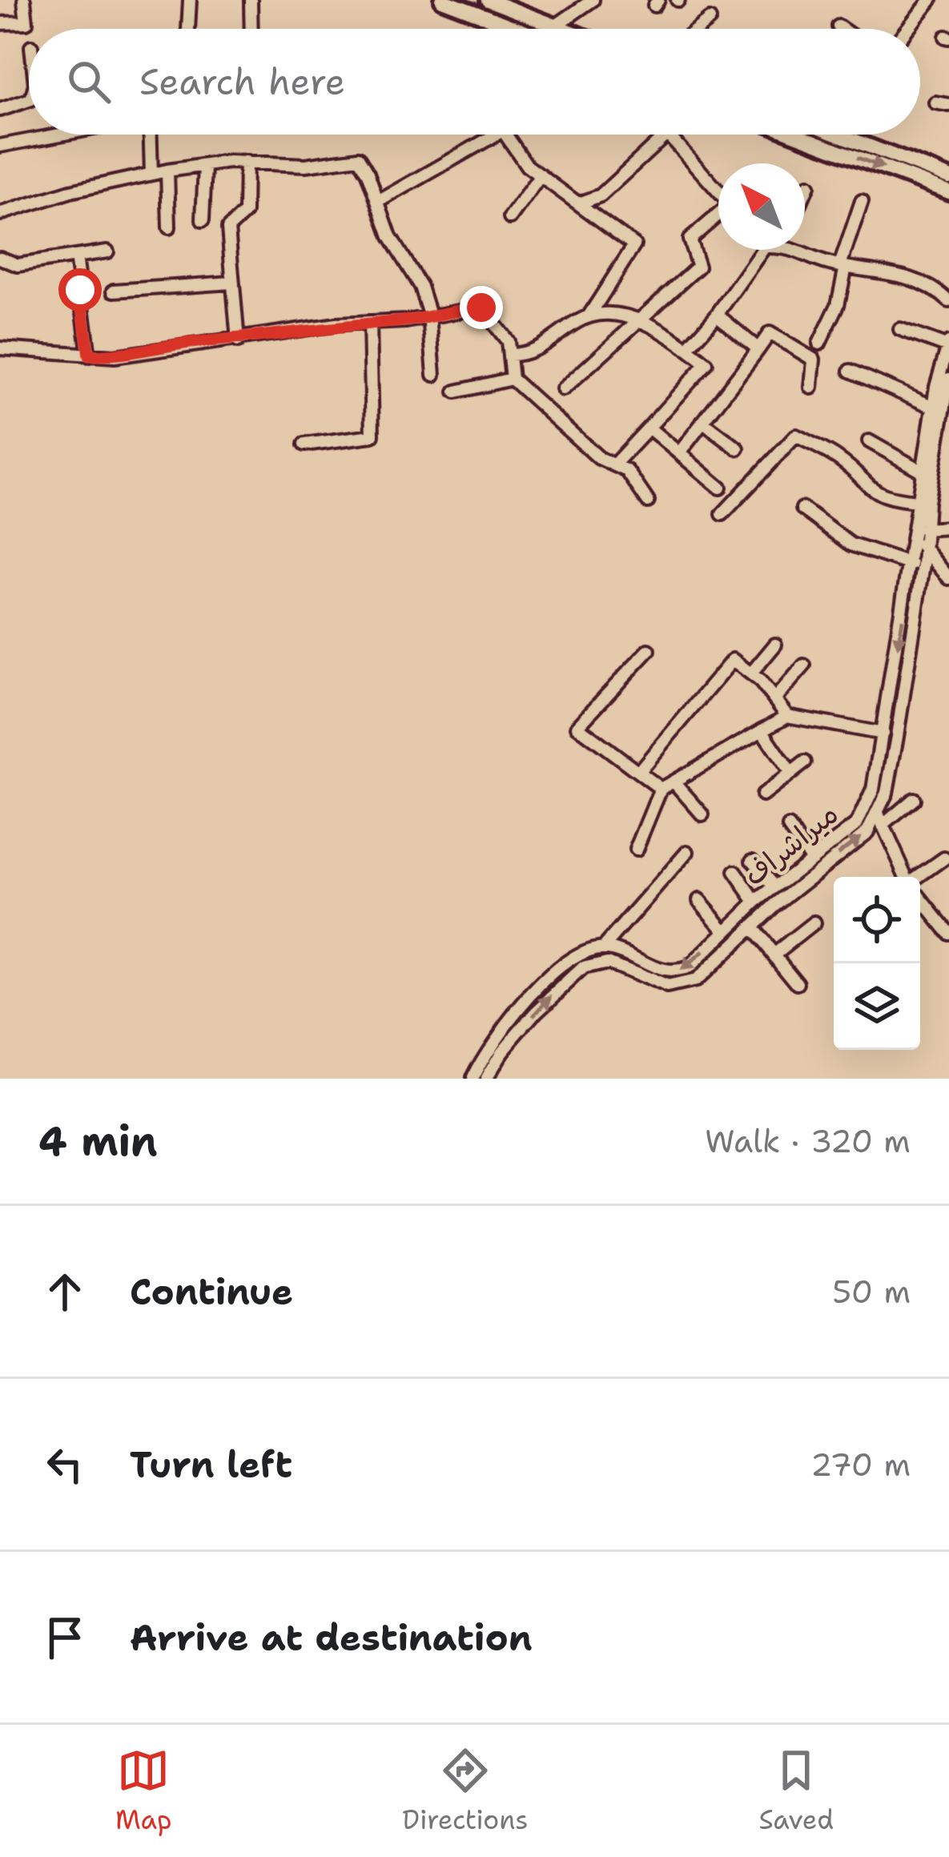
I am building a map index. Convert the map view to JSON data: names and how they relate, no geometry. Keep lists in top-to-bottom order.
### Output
{
  "streets": {
    "street": ["میراشراف"]
  },
  "north": "top left",
  "page": {
    "search": "Search here",
    "heading": ["4 min", "Walk · 320 m"],
    "list": [
      ["Continue", "50 m"],
      ["Turn left", "270 m"],
      "Arrive at destination"
    ],
    "nav": ["Map", "Directions", "Saved"]
  }
}
